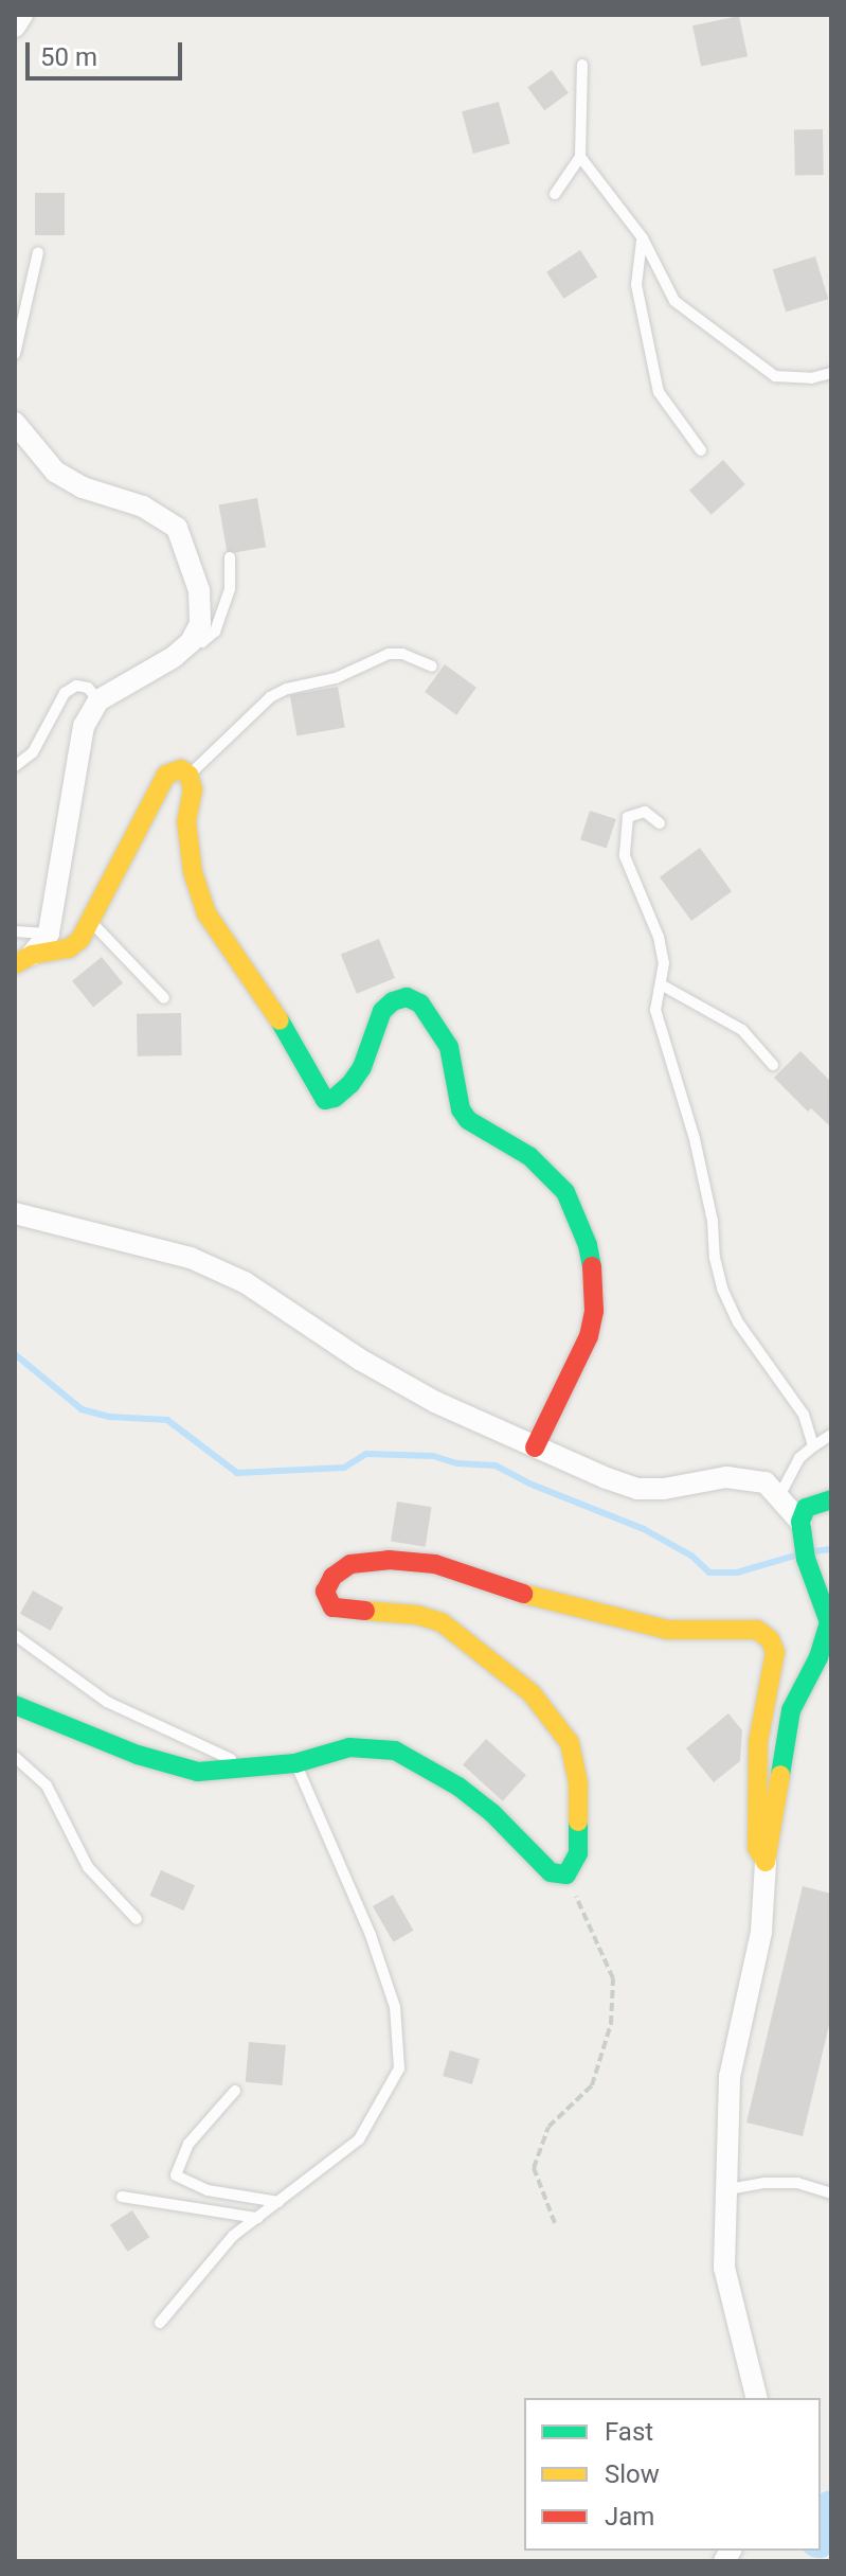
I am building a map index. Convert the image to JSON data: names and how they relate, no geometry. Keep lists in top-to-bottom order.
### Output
{
  "legend": ["Fast", "Slow", "Jam"],
  "scale_bar": "50 m"
}
